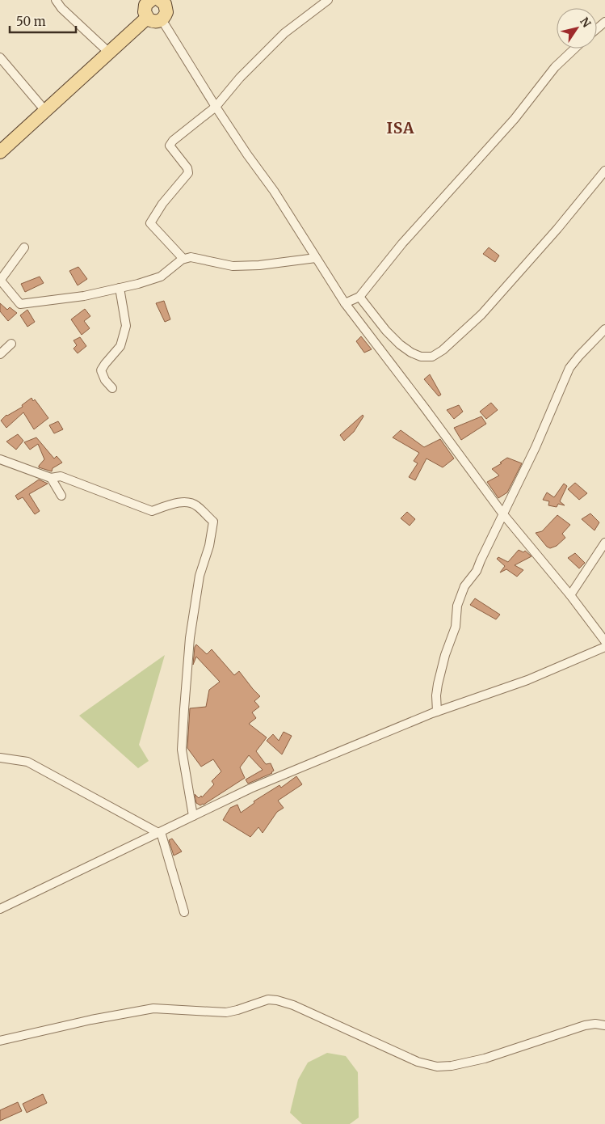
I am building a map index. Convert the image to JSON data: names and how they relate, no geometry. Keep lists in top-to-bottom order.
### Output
{
  "districts": ["ISA"],
  "scale_bar": "50 m",
  "north": "top right"
}
